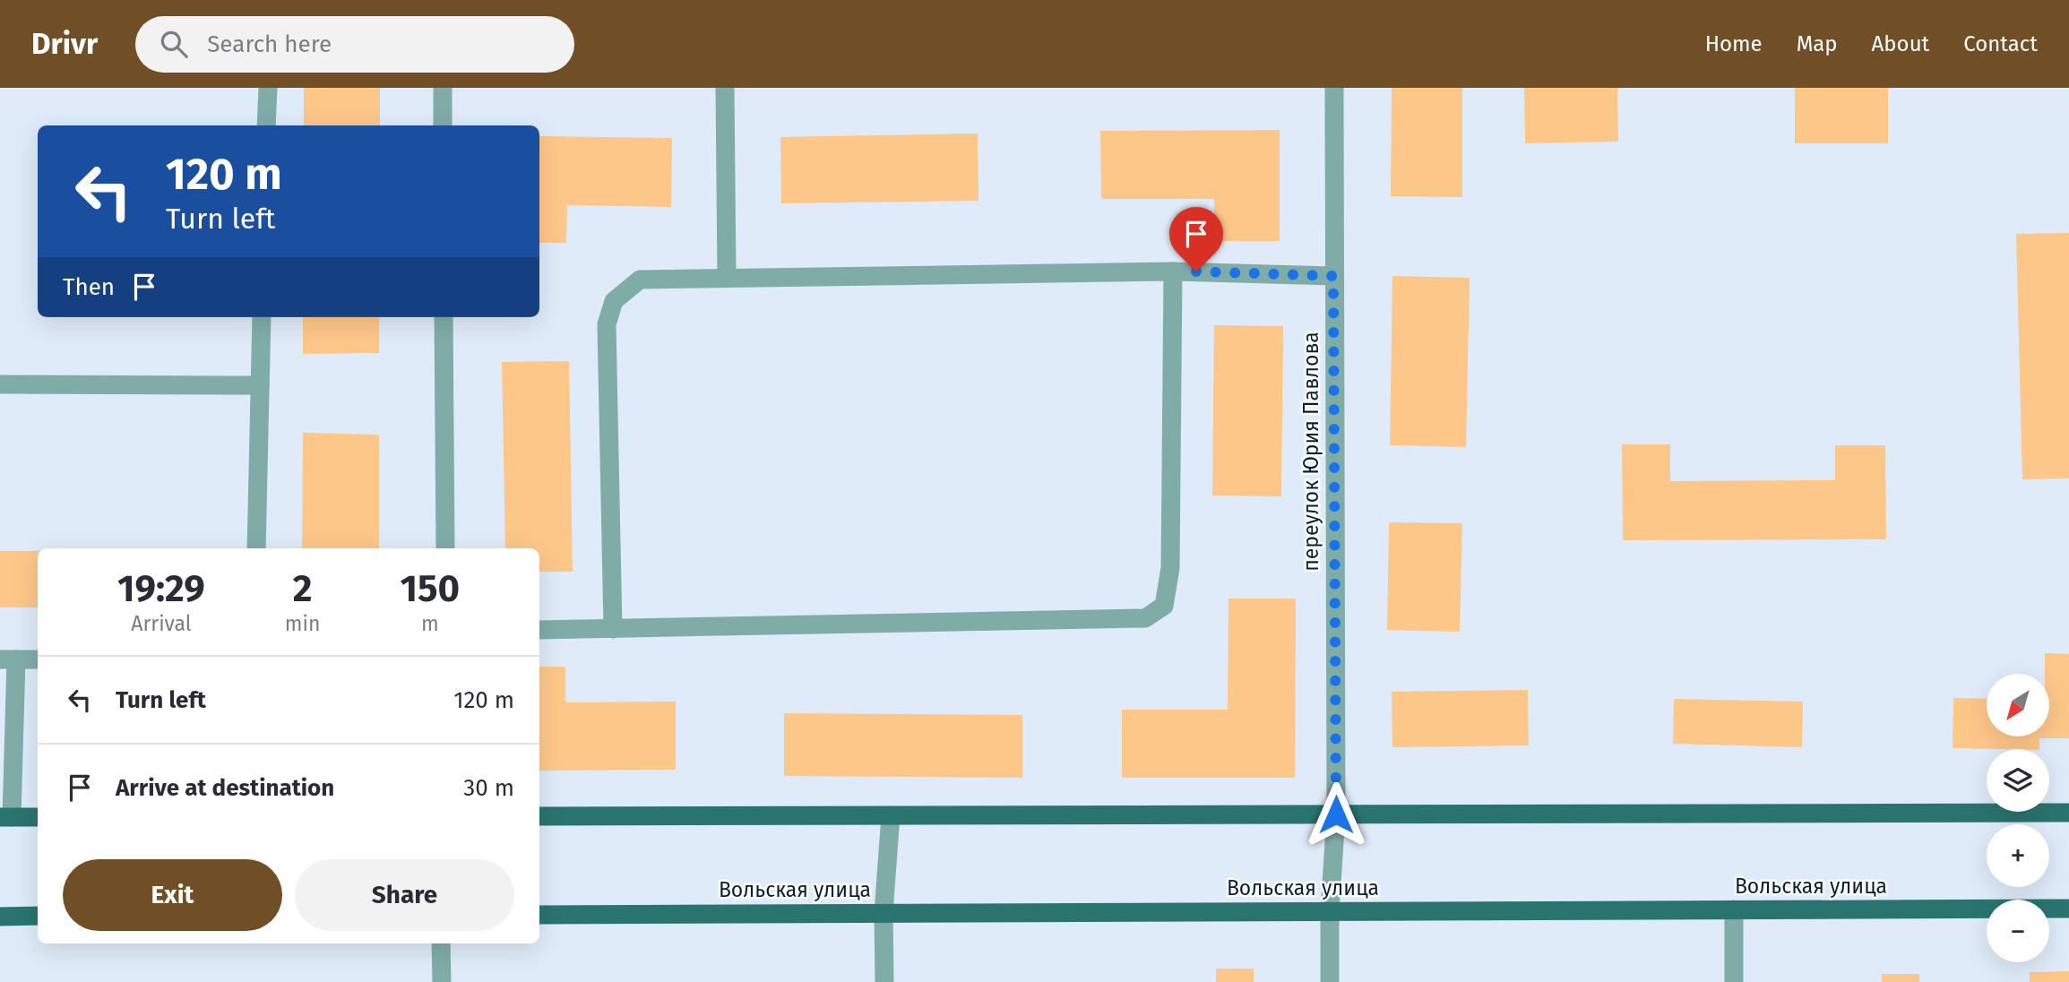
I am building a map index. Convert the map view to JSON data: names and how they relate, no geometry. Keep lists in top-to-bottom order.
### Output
{
  "streets": {
    "main road": ["Вольская улица"],
    "street": ["переулок Юрия Павлова"]
  },
  "crossings": [
    ["переулок Юрия Павлова", "Вольская улица"]
  ],
  "north": "bottom left",
  "page": {
    "header": "Drivr",
    "search": "Search here",
    "nav": [
      "Home",
      "Map",
      "About",
      "Contact"
    ],
    "turn": ["120 m", "Turn left"],
    "then": "Then",
    "eta": [
      "19:29",
      "Arrival",
      "2",
      "min",
      "150",
      "m"
    ],
    "list": [
      {
        "name": "Turn left",
        "value": "120 m"
      },
      {
        "name": "Arrive at destination",
        "value": "30 m"
      }
    ],
    "map_buttons": ["+", "−"],
    "buttons": ["Exit", "Share"]
  }
}
